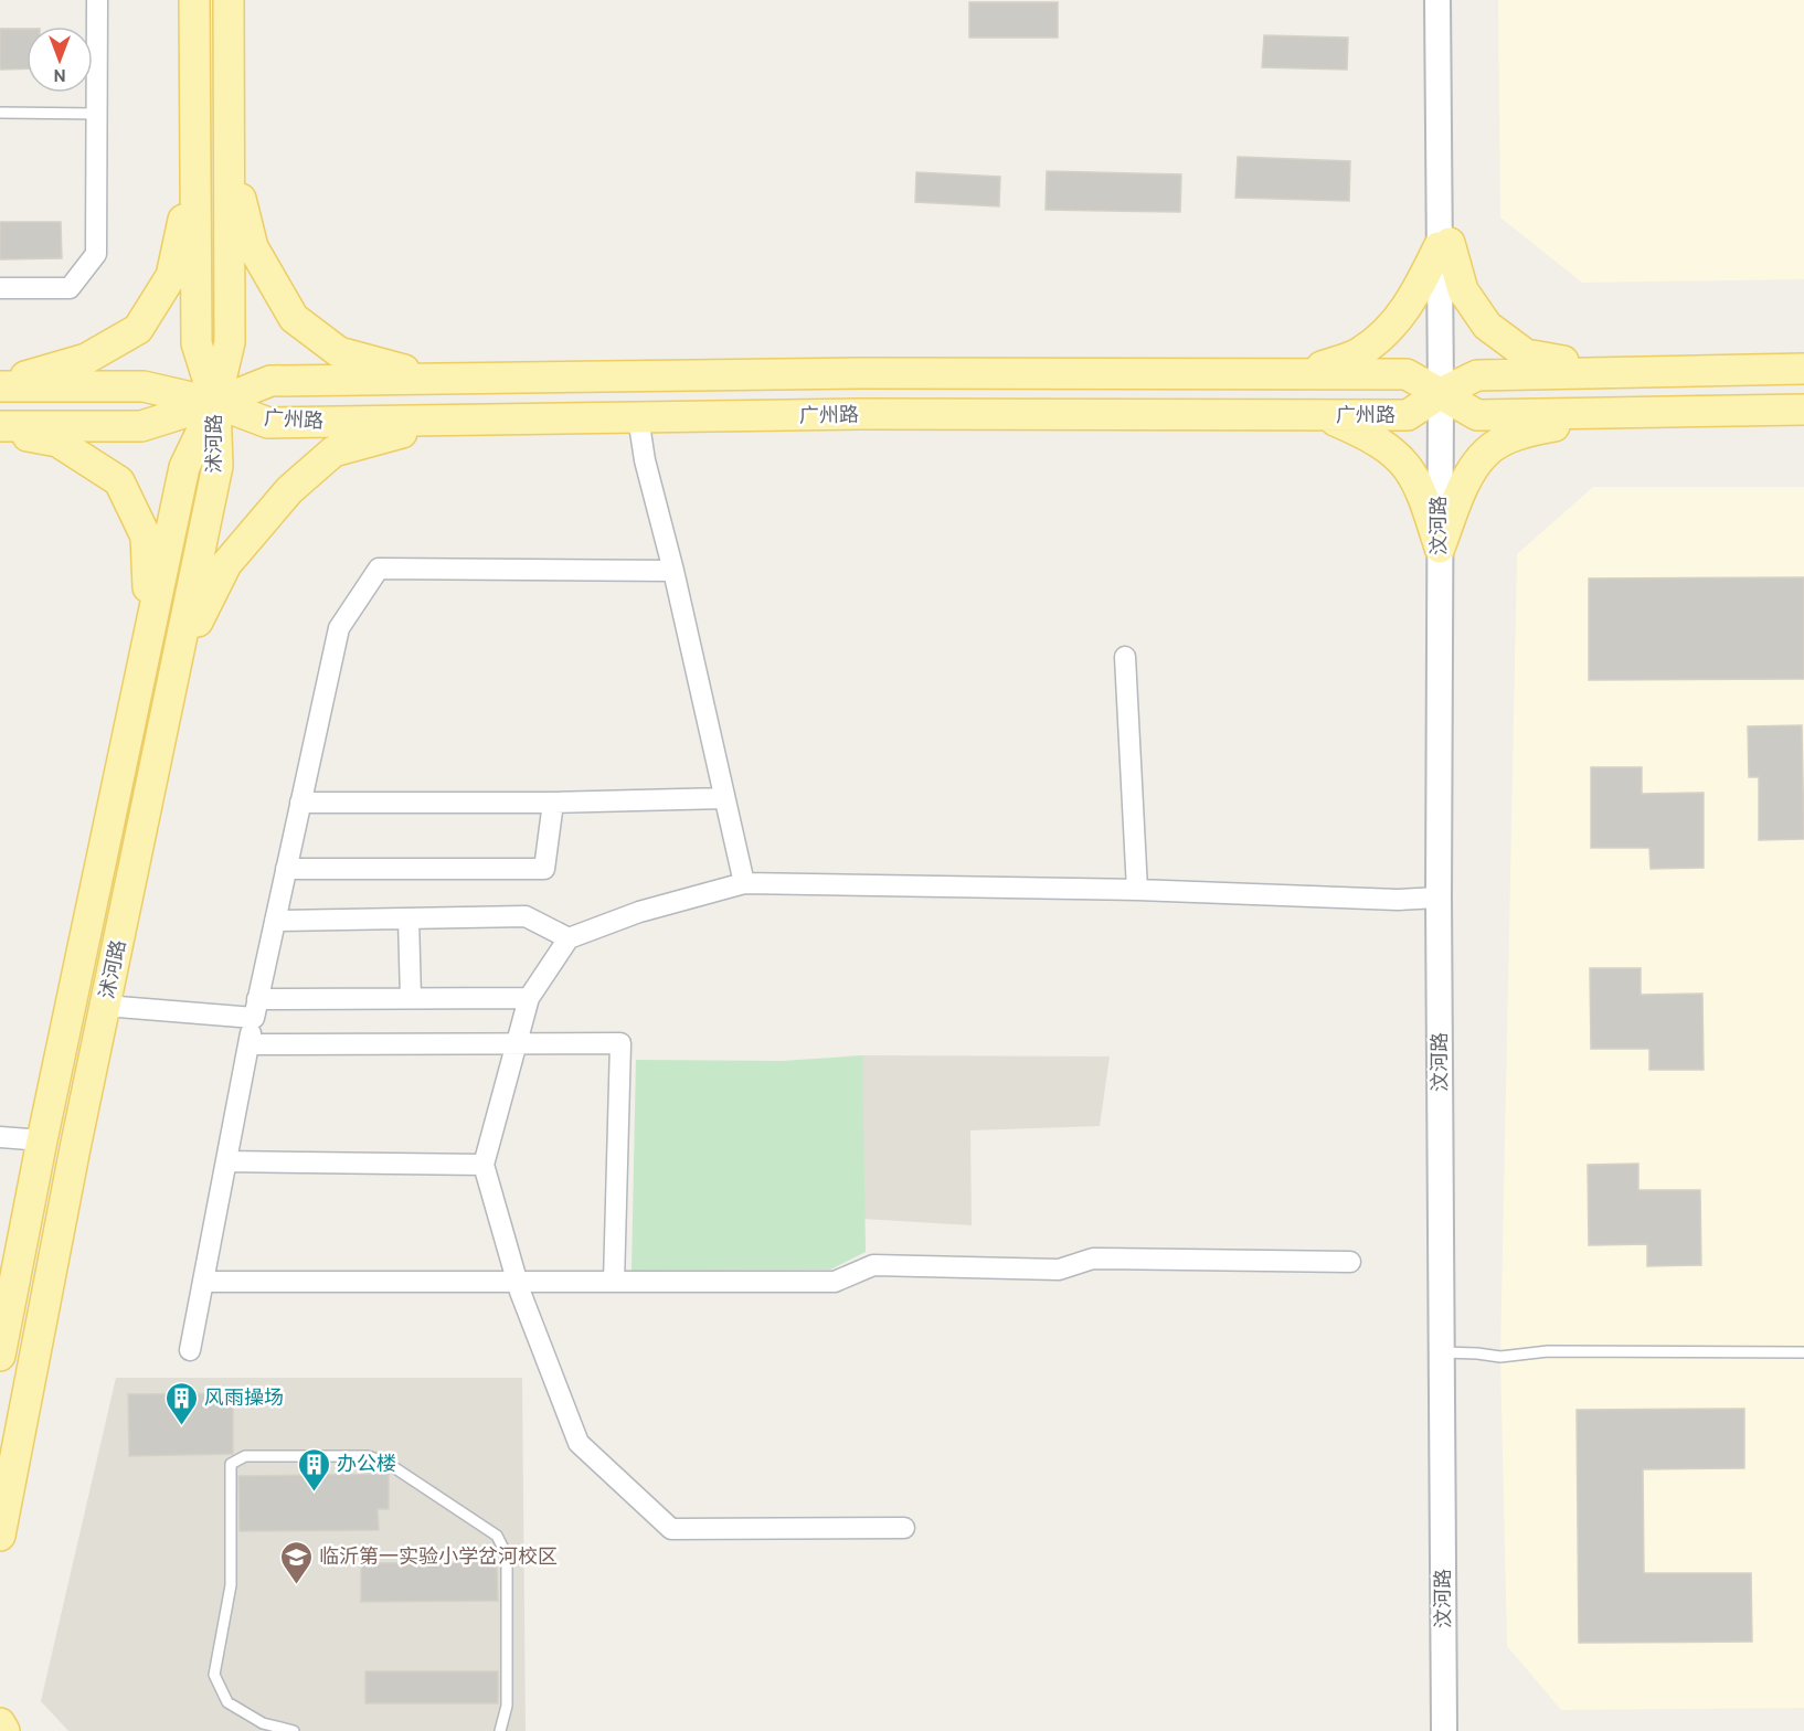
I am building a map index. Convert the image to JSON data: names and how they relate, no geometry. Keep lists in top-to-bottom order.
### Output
{
  "streets": {
    "main road": ["广州路", "沭河路"],
    "street": ["汶河路"]
  },
  "crossings": [
    ["广州路", "沭河路"],
    ["广州路", "汶河路"]
  ],
  "places": {
    "building": ["风雨操场", "办公楼"],
    "school or university": ["临沂第一实验小学岔河校区"]
  },
  "north": "bottom"
}
